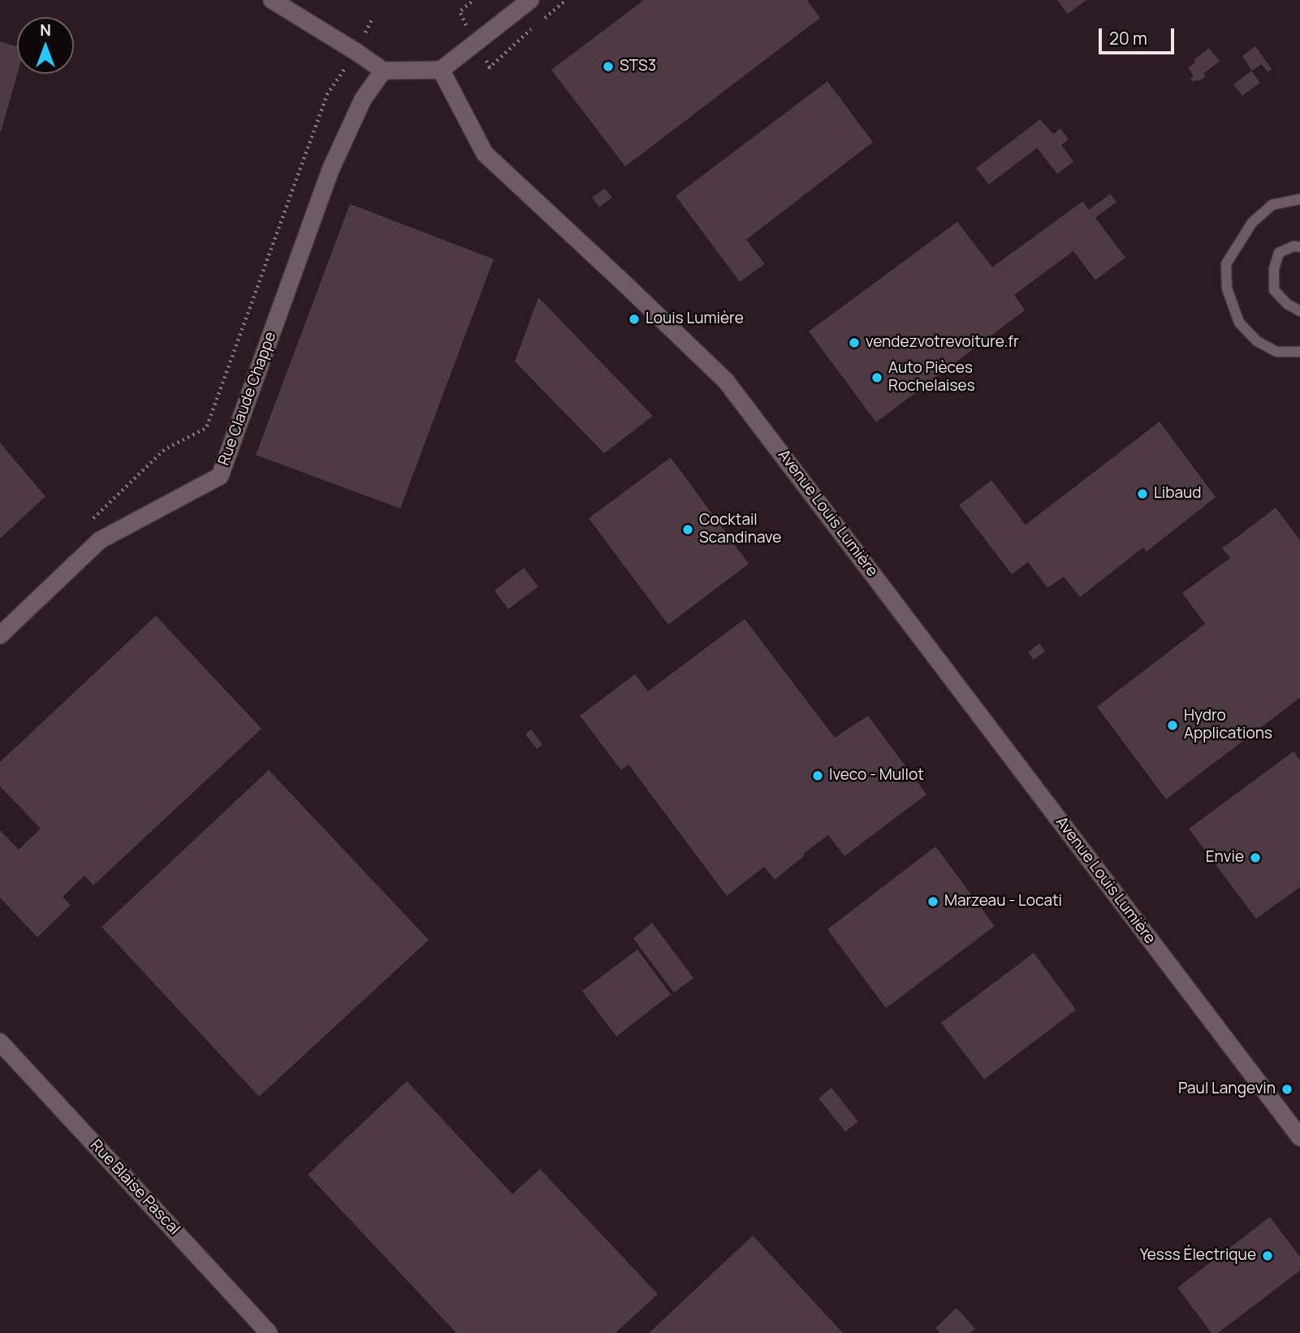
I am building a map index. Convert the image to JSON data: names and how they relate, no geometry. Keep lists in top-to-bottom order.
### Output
{
  "streets": {
    "street": ["Rue Claude Chappe", "Avenue Louis Lumière", "Rue Blaise Pascal"]
  },
  "places": [
    "STS3",
    "Louis Lumière",
    "vendezvotrevoiture.fr",
    "Auto Pièces Rochelaises",
    "Libaud",
    "Cocktail Scandinave",
    "Hydro Applications",
    "Iveco - Mullot",
    "Envie",
    "Marzeau - Locati",
    "Paul Langevin",
    "Yesss Électrique"
  ],
  "scale_bar": "20 m",
  "north": "top"
}
